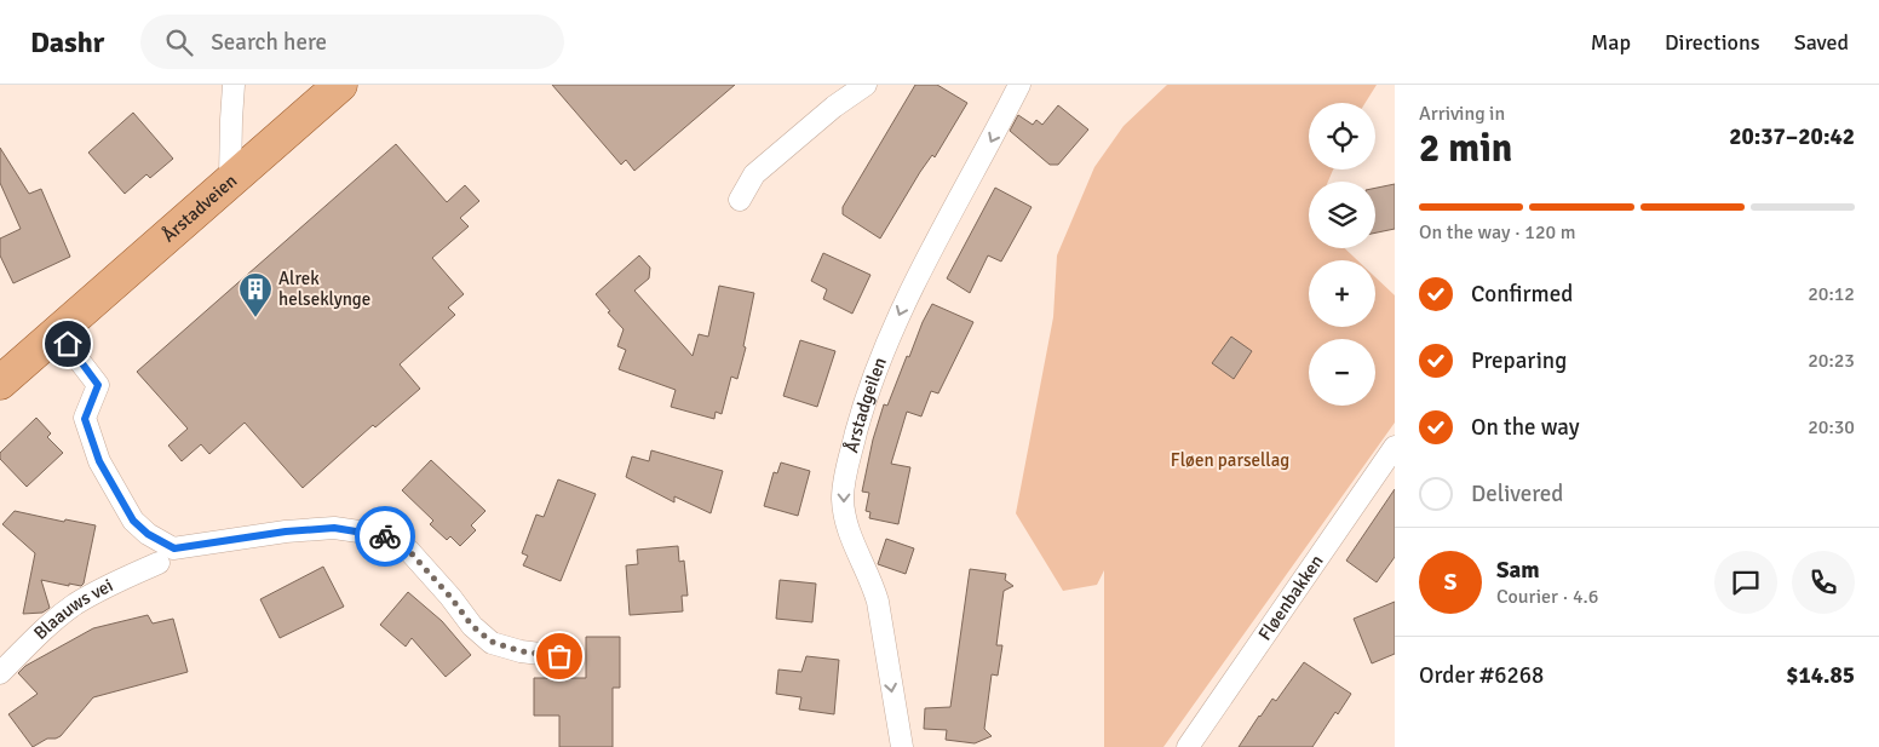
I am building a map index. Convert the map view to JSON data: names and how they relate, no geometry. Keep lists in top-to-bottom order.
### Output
{
  "streets": {
    "main road": ["Årstadveien"],
    "street": ["Årstadgeilen", "Fløenbakken", "Blaauws vei"]
  },
  "one_way": ["Årstadgeilen"],
  "parks": ["Fløen parsellag"],
  "places": {
    "building": ["Alrek helseklynge"]
  },
  "page": {
    "header": "Dashr",
    "search": "Search here",
    "nav": ["Map", "Directions", "Saved"],
    "heading": ["2 min", "Arriving in", "20:37–20:42"],
    "panel": [
      "Sam",
      "Courier · 4.6",
      "Order #6268",
      "$14.85"
    ],
    "map_buttons": ["+", "−"],
    "bar": "On the way · 120 m",
    "list": [
      ["Confirmed", "20:12"],
      ["Preparing", "20:23"],
      ["On the way", "20:30"],
      "Delivered"
    ],
    "round": "S"
  }
}
